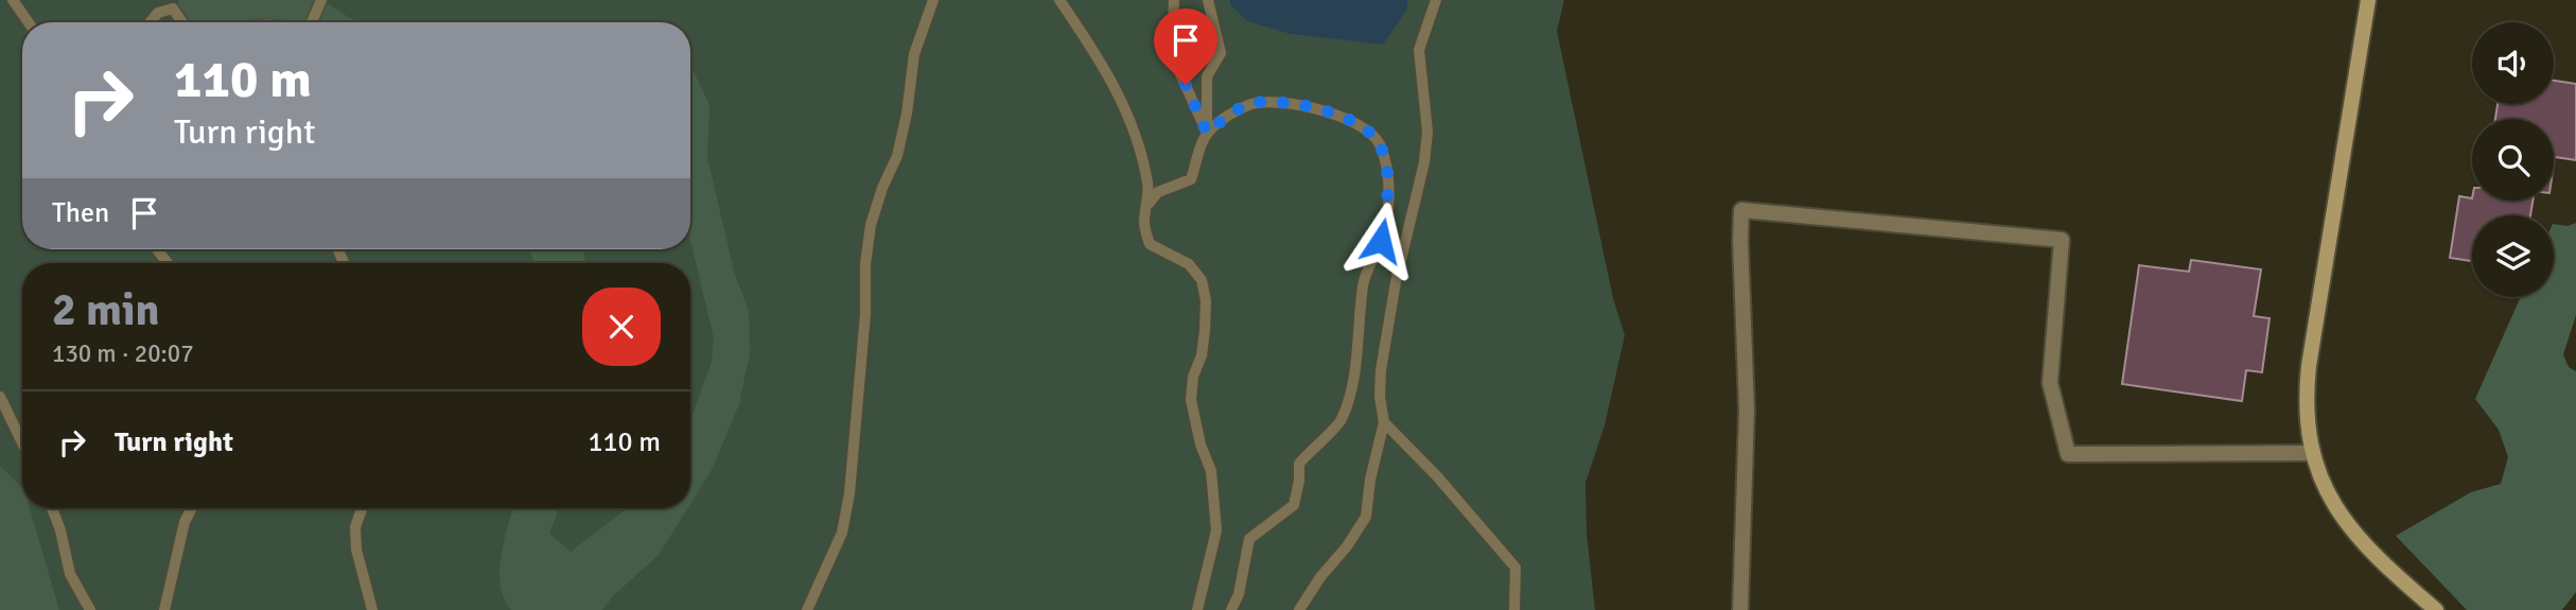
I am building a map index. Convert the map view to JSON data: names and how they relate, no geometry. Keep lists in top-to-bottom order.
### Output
{
  "page": {
    "turn": ["110 m", "Turn right"],
    "then": "Then",
    "heading": ["2 min", "130 m · 20:07"],
    "list": [
      {
        "name": "Turn right",
        "value": "110 m"
      }
    ]
  }
}
